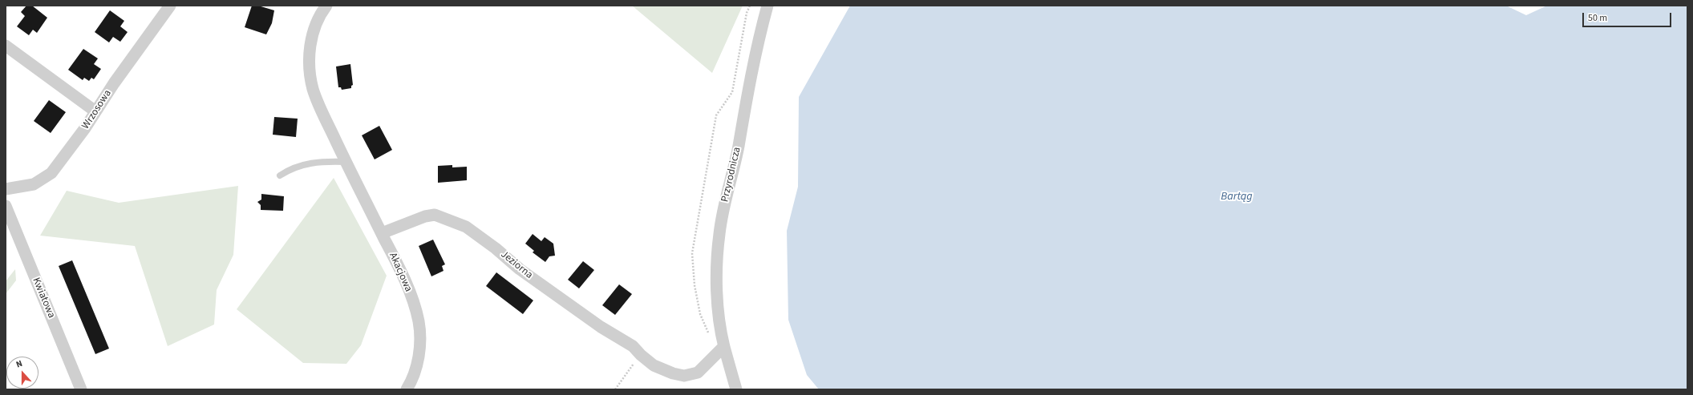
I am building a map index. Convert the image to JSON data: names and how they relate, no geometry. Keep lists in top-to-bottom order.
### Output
{
  "streets": {
    "street": [
      "Wrzosowa",
      "Przyrodnicza",
      "Jeziorna",
      "Akacjowa",
      "Kwiatowa"
    ]
  },
  "crossings": [
    ["Przyrodnicza", "Jeziorna"],
    ["Jeziorna", "Akacjowa"]
  ],
  "water": ["Bartąg"],
  "scale_bar": "50 m",
  "north": "top"
}
